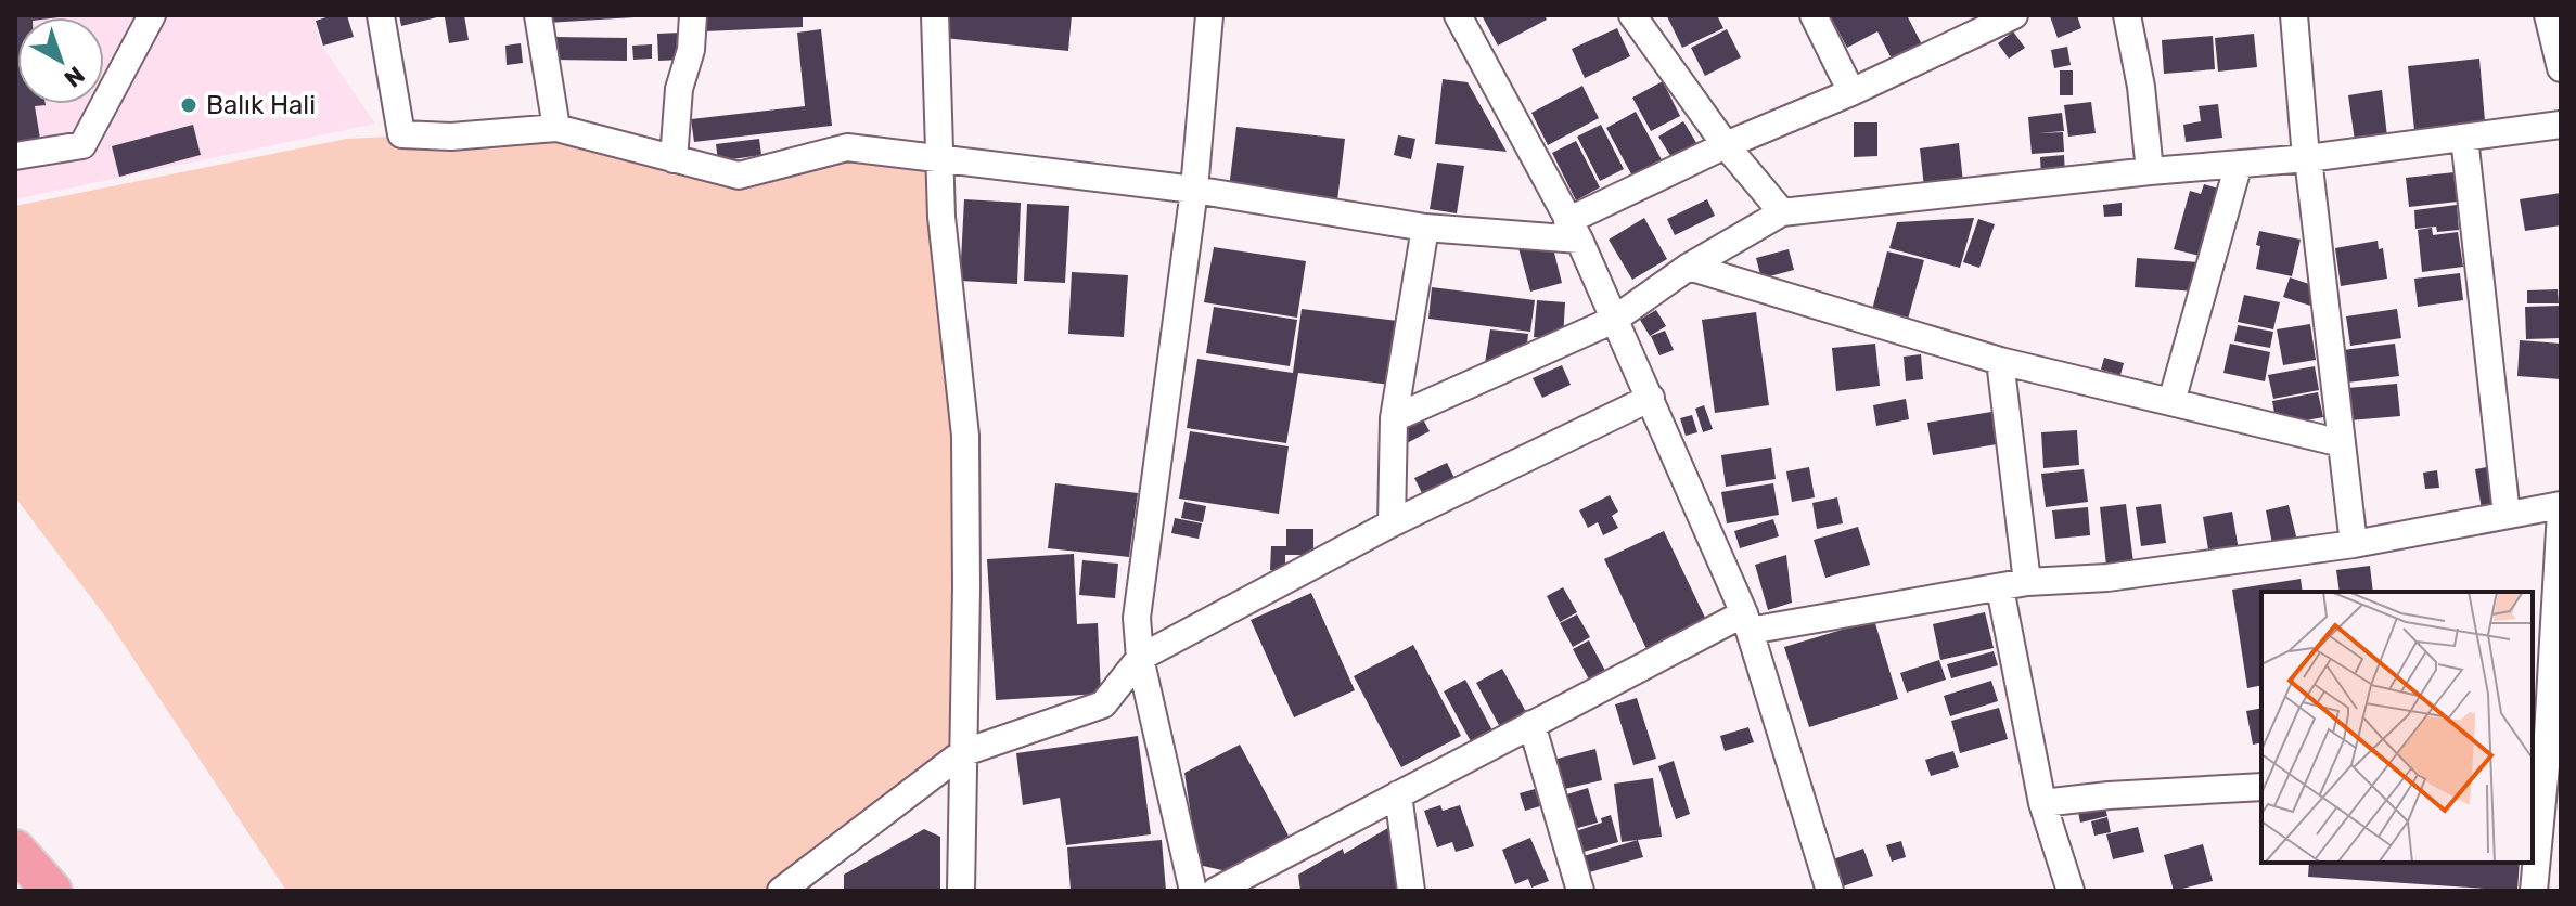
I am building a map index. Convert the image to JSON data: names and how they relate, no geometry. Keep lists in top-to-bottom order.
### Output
{
  "places": ["Balık Hali"],
  "north": "bottom right"
}
